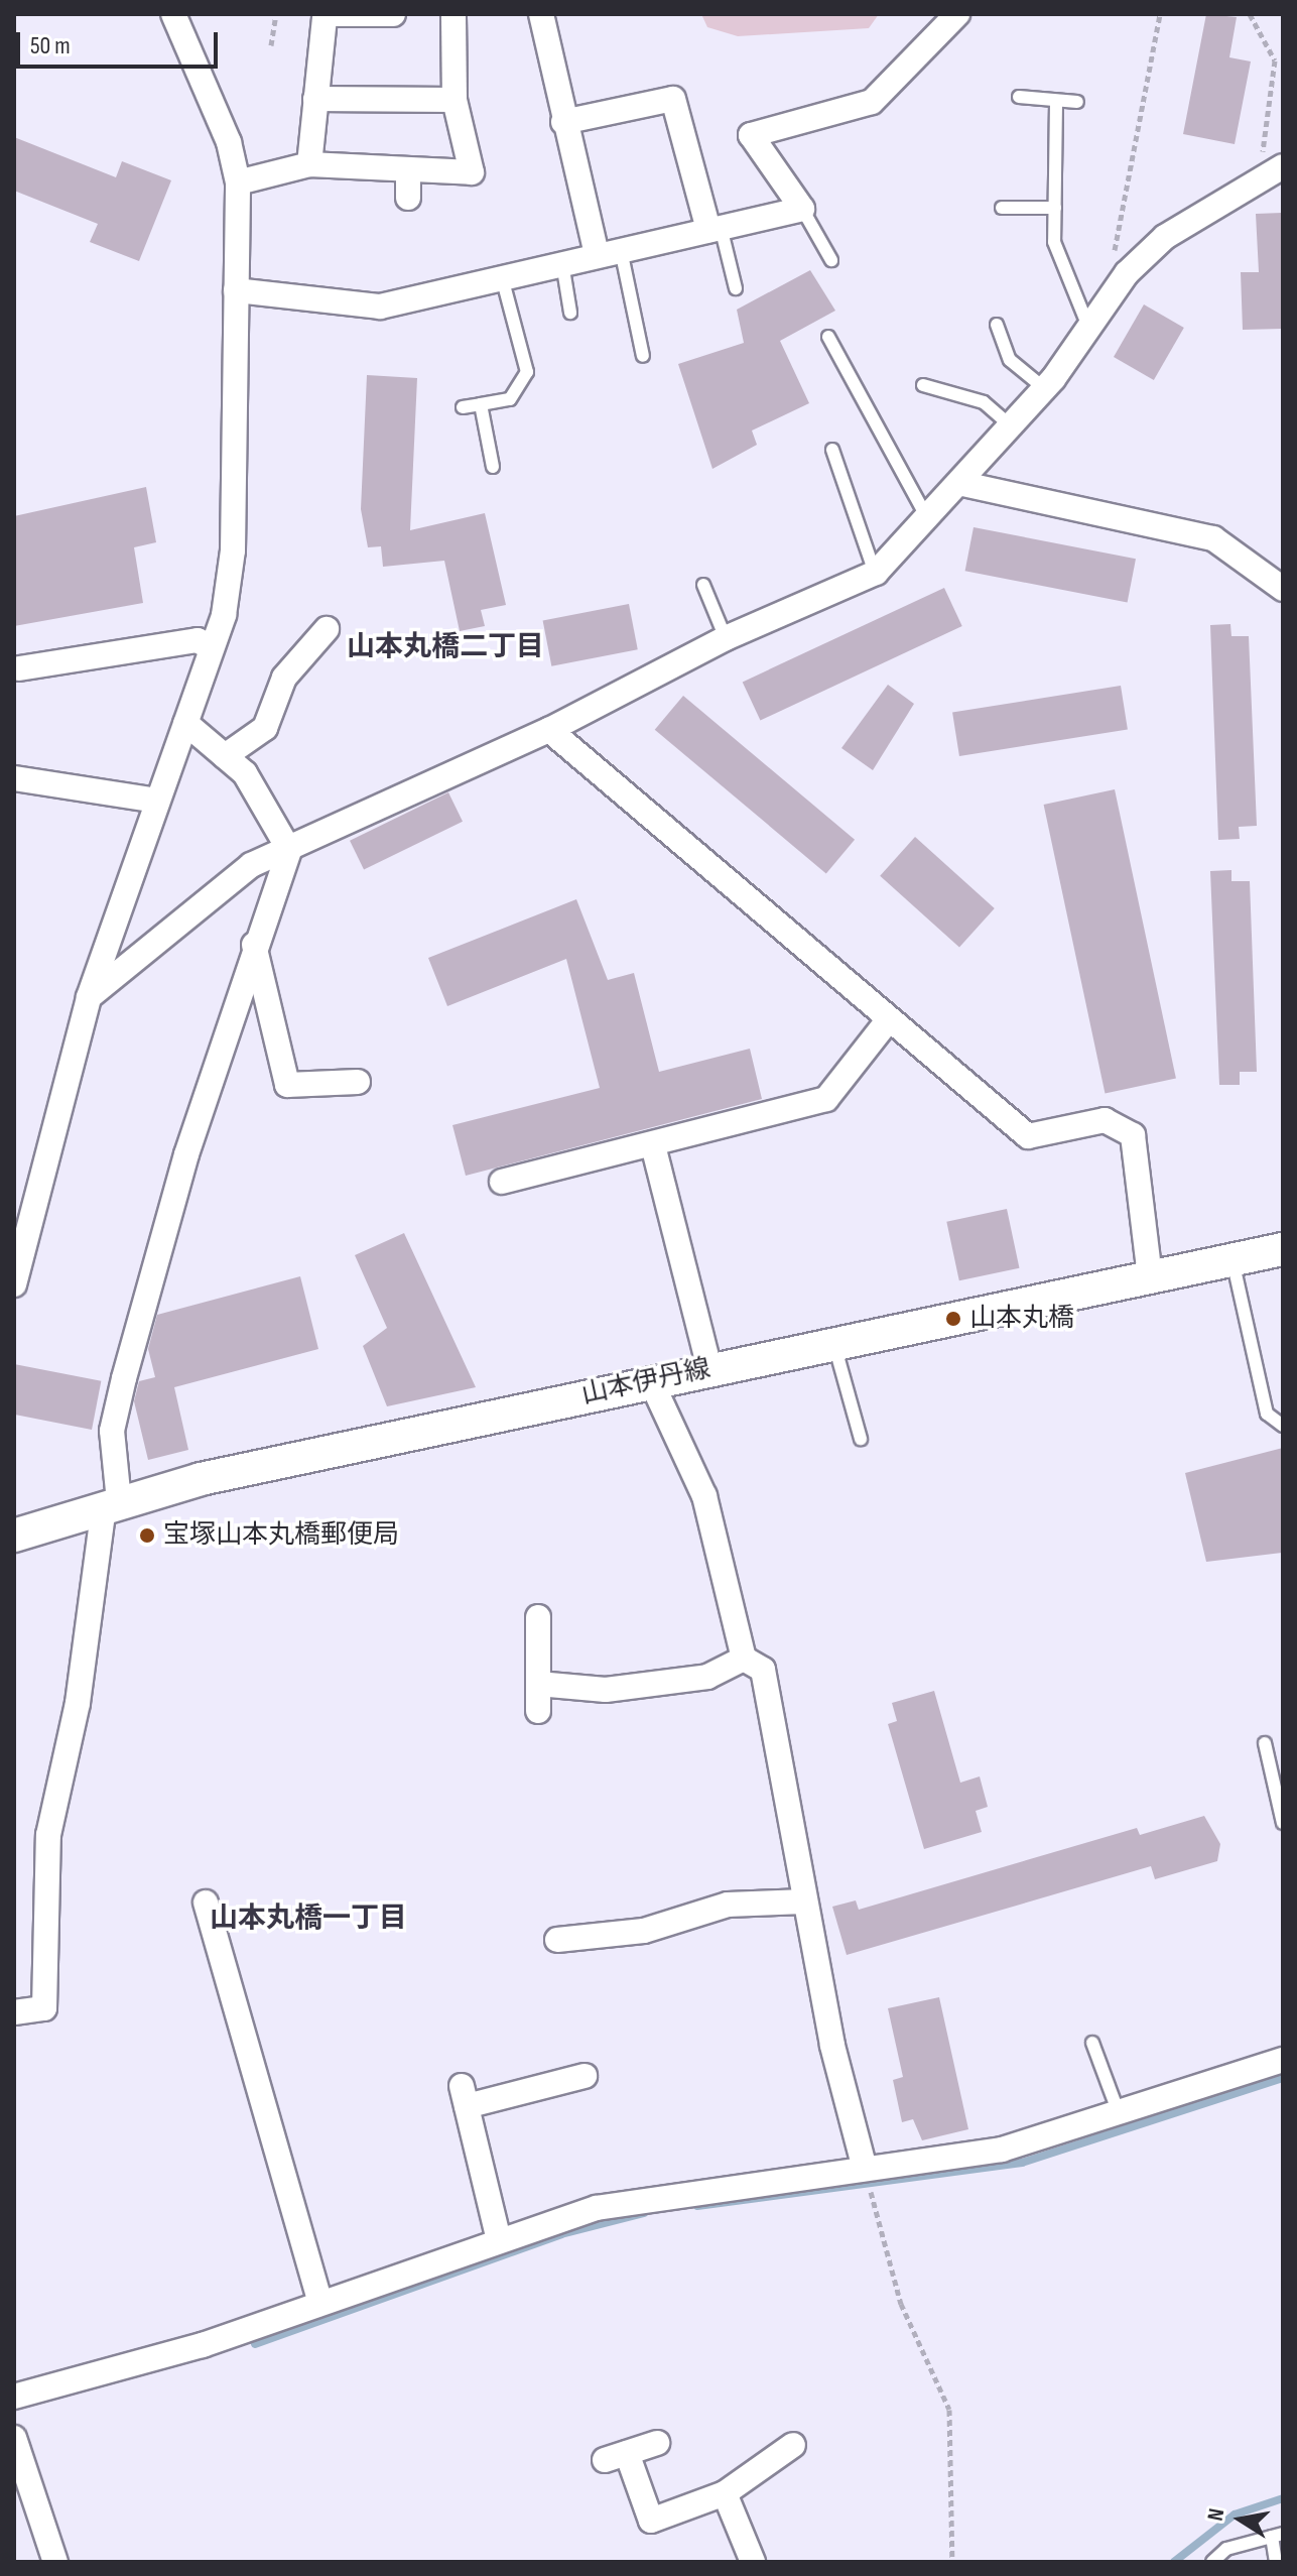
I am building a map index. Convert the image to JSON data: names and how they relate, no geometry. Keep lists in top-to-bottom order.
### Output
{
  "streets": {
    "main road": ["山本伊丹線"]
  },
  "districts": ["山本丸橋二丁目", "山本丸橋一丁目"],
  "places": ["山本丸橋", "宝塚山本丸橋郵便局"],
  "scale_bar": "50 m",
  "north": "left"
}
